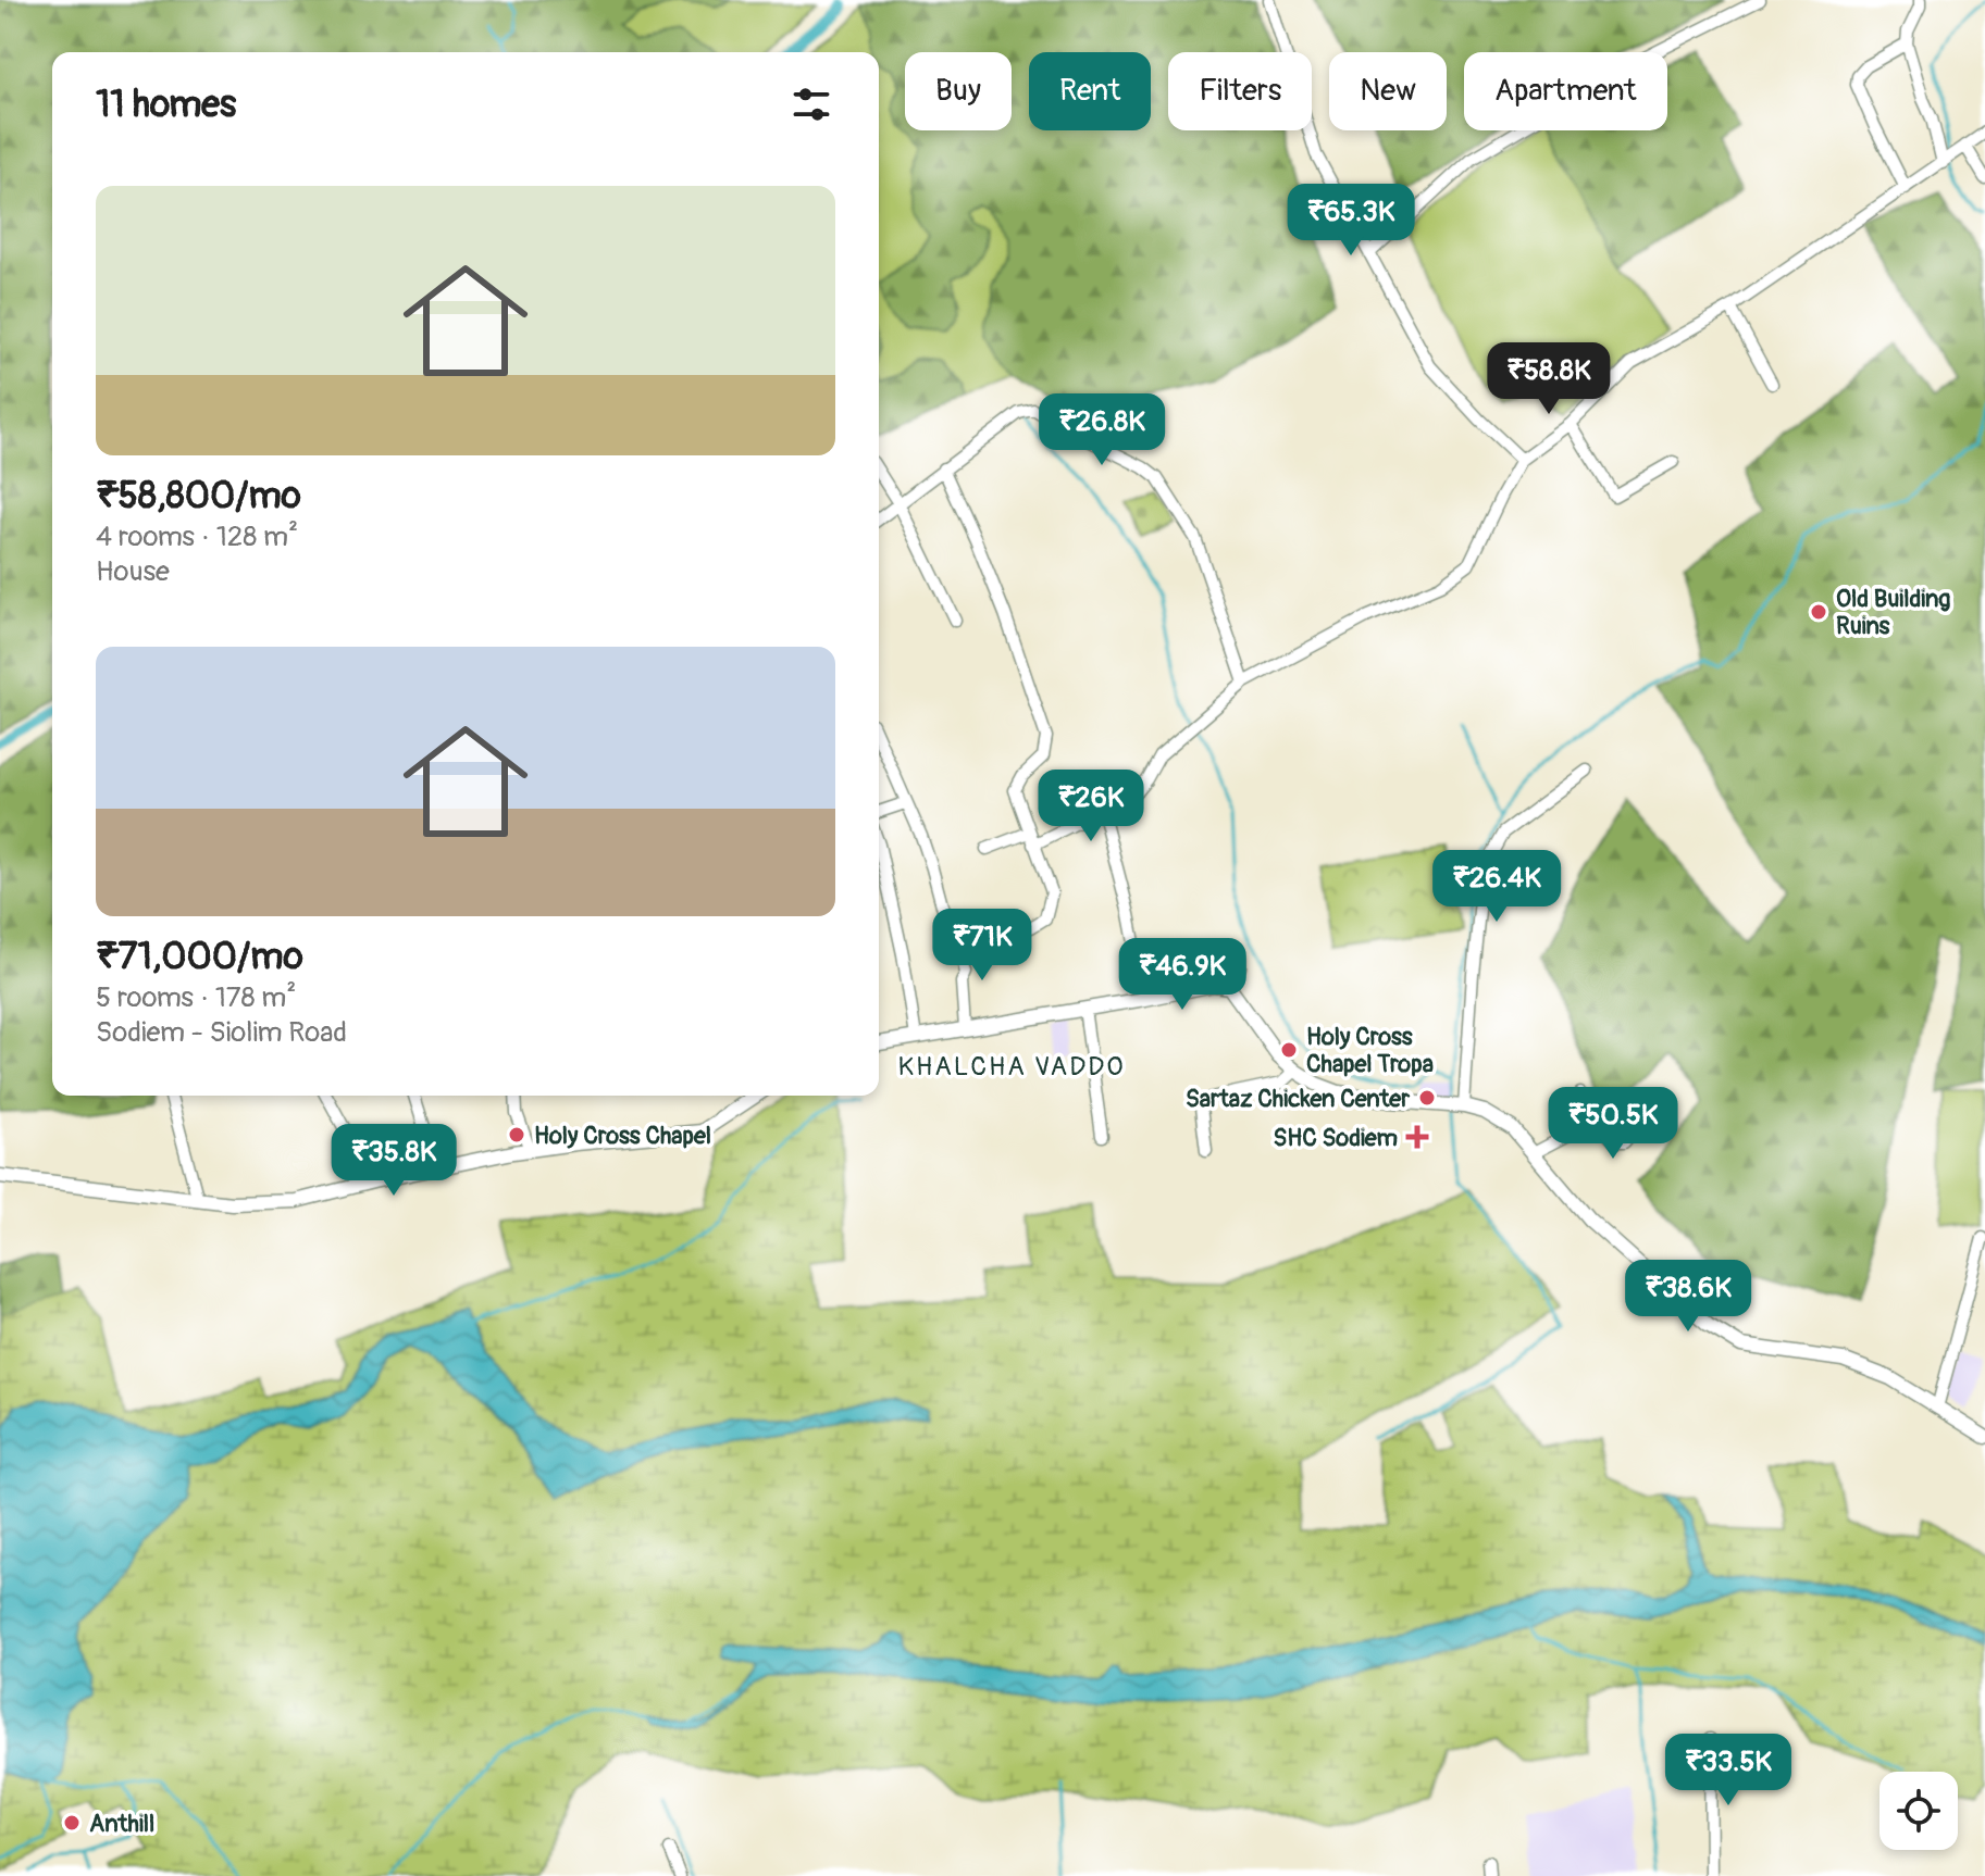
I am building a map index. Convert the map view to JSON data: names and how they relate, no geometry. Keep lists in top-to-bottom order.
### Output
{
  "districts": ["KHALCHA VADDO"],
  "places": {
    "other": [
      "Old Building Ruins",
      "Holy Cross Chapel Tropa",
      "Sartaz Chicken Center",
      "Holy Cross Chapel",
      "Anthill"
    ],
    "health": ["SHC Sodiem"]
  },
  "page": {
    "chip": [
      "Buy",
      "Rent",
      "Filters",
      "New",
      "Apartment"
    ],
    "heading": "11 homes",
    "list": [
      {
        "name": "₹58,800/mo",
        "note": "4 rooms · 128 m² · House"
      },
      {
        "name": "₹71,000/mo",
        "note": "5 rooms · 178 m² · Sodiem - Siolim Road"
      }
    ],
    "price": [
      "₹65.3K",
      "₹58.8K",
      "₹26.8K",
      "₹26K",
      "₹26.4K",
      "₹71K",
      "₹46.9K",
      "₹50.5K",
      "₹35.8K",
      "₹38.6K",
      "₹33.5K"
    ]
  }
}
